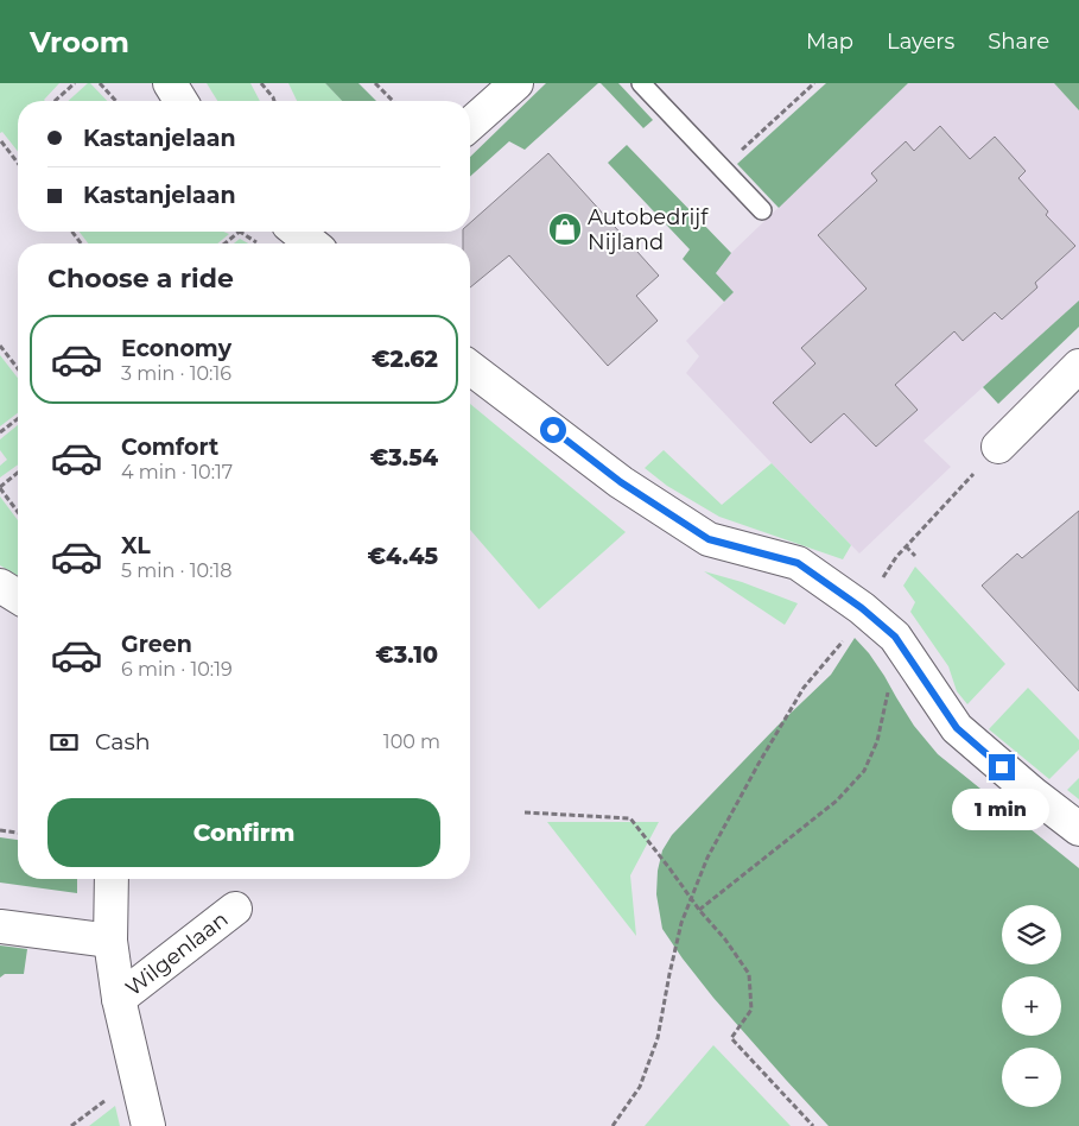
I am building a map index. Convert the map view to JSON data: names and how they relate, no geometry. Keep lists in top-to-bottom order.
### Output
{
  "streets": {
    "street": ["Wilgenlaan"]
  },
  "places": {
    "shop": ["Autobedrijf Nijland"]
  },
  "page": {
    "header": "Vroom",
    "nav": ["Map", "Layers", "Share"],
    "banner": ["Kastanjelaan", "Kastanjelaan"],
    "heading": "Choose a ride",
    "list": [
      {
        "name": "Economy",
        "note": "3 min · 10:16",
        "value": "€2.62"
      },
      {
        "name": "Comfort",
        "note": "4 min · 10:17",
        "value": "€3.54"
      },
      {
        "name": "XL",
        "note": "5 min · 10:18",
        "value": "€4.45"
      },
      {
        "name": "Green",
        "note": "6 min · 10:19",
        "value": "€3.10"
      }
    ],
    "pay": ["Cash", "100 m"],
    "buttons": "Confirm",
    "bubble": "1 min",
    "map_buttons": ["+", "−"]
  }
}
